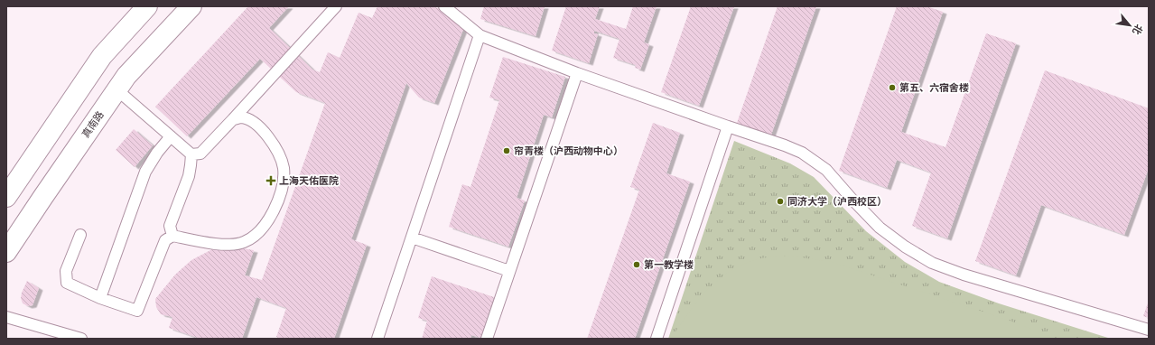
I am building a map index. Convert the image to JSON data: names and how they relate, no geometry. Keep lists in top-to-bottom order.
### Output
{
  "streets": {
    "main road": ["真南路"]
  },
  "places": {
    "other": [
      "第五、六宿舍楼",
      "帘青楼（沪西动物中心）",
      "同济大学（沪西校区）",
      "第一教学楼"
    ],
    "health": ["上海天佑医院"]
  },
  "north": "bottom right"
}
